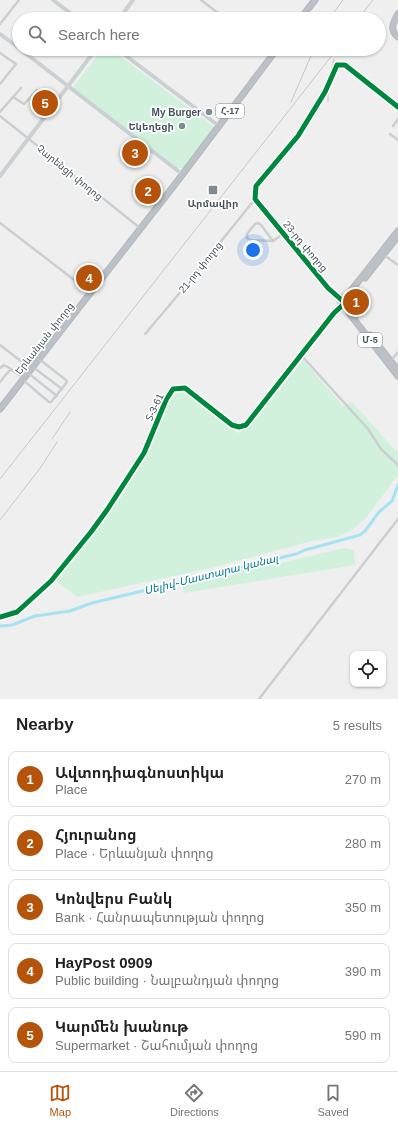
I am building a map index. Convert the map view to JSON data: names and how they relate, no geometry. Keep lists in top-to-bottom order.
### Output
{
  "streets": {
    "highway": ["Հ-17", "Երևանյան փողոց", "Մ-5"],
    "street": [
      "Չարենցի փողոց",
      "23-րդ փողոց",
      "21-րդ փողոց",
      "Տ-3-61"
    ]
  },
  "crossings": [
    ["Չարենցի փողոց", "Երևանյան փողոց"],
    ["23-րդ փողոց", "21-րդ փողոց"],
    ["23-րդ փողոց", "Մ-5"],
    ["23-րդ փողոց", "Տ-3-61"],
    ["Մ-5", "Տ-3-61"]
  ],
  "water": ["Սելիվ֊Մաստարա կանալ"],
  "places": {
    "other": ["My Burger", "Եկեղեցի"],
    "transit": ["Արմավիր"]
  },
  "page": {
    "search": "Search here",
    "pins": [
      "5",
      "3",
      "2",
      "4",
      "1"
    ],
    "heading": ["Nearby", "5 results"],
    "list": [
      {
        "mark": "1",
        "name": "Ավտոդիագնոստիկա",
        "note": "Place",
        "value": "270 m"
      },
      {
        "mark": "2",
        "name": "Հյուրանոց",
        "note": "Place · Երևանյան փողոց",
        "value": "280 m"
      },
      {
        "mark": "3",
        "name": "Կոնվերս Բանկ",
        "note": "Bank · Հանրապետության փողոց",
        "value": "350 m"
      },
      {
        "mark": "4",
        "name": "HayPost 0909",
        "note": "Public building · Նալբանդյան փողոց",
        "value": "390 m"
      },
      {
        "mark": "5",
        "name": "Կարմեն խանութ",
        "note": "Supermarket · Շահումյան փողոց",
        "value": "590 m"
      }
    ],
    "nav": ["Map", "Directions", "Saved"]
  }
}
